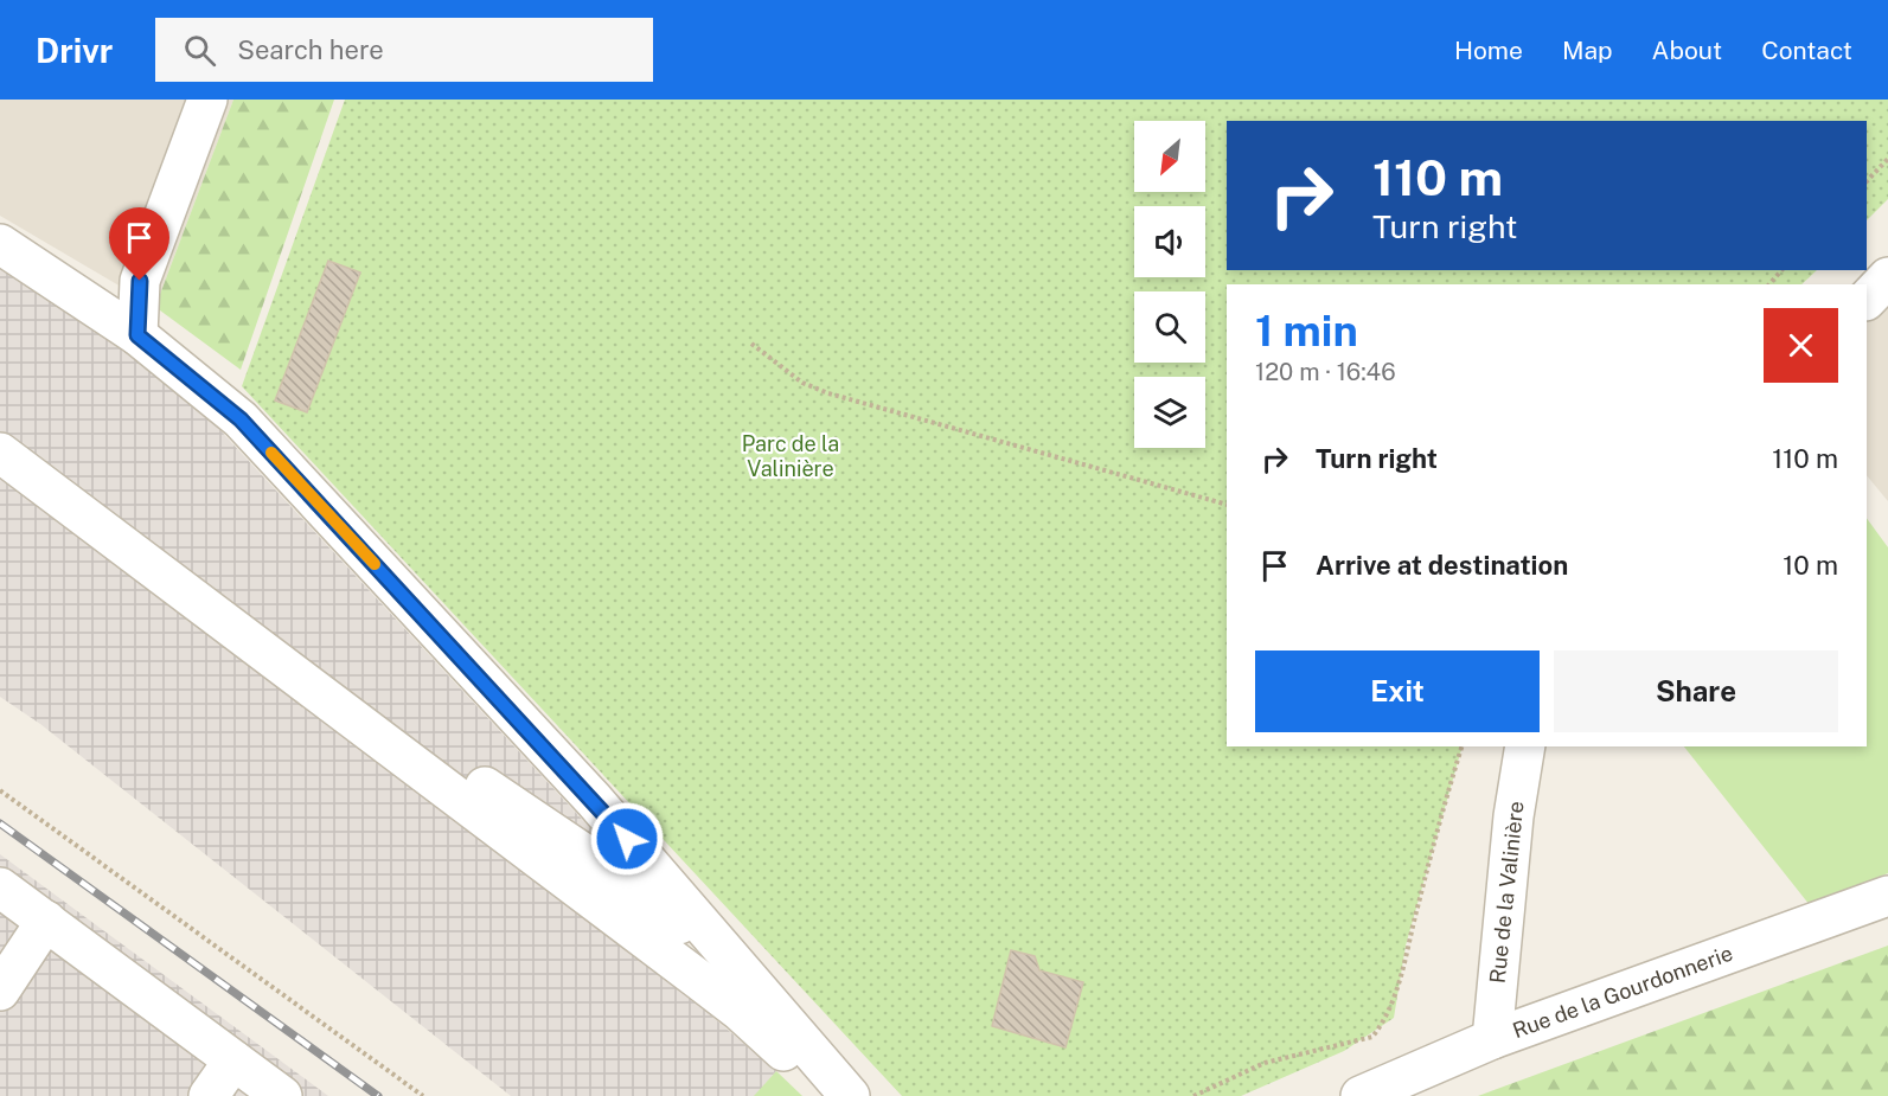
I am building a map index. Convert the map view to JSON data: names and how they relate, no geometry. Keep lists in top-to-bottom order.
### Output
{
  "streets": {
    "street": ["Rue de la Valinière", "Rue de la Gourdonnerie"]
  },
  "crossings": [
    ["Rue de la Valinière", "Rue de la Gourdonnerie"]
  ],
  "parks": ["Parc de la Valinière"],
  "north": "bottom left",
  "page": {
    "header": "Drivr",
    "search": "Search here",
    "nav": [
      "Home",
      "Map",
      "About",
      "Contact"
    ],
    "turn": ["110 m", "Turn right"],
    "heading": ["1 min", "120 m · 16:46"],
    "list": [
      {
        "name": "Turn right",
        "value": "110 m"
      },
      {
        "name": "Arrive at destination",
        "value": "10 m"
      }
    ],
    "buttons": ["Exit", "Share"]
  }
}
